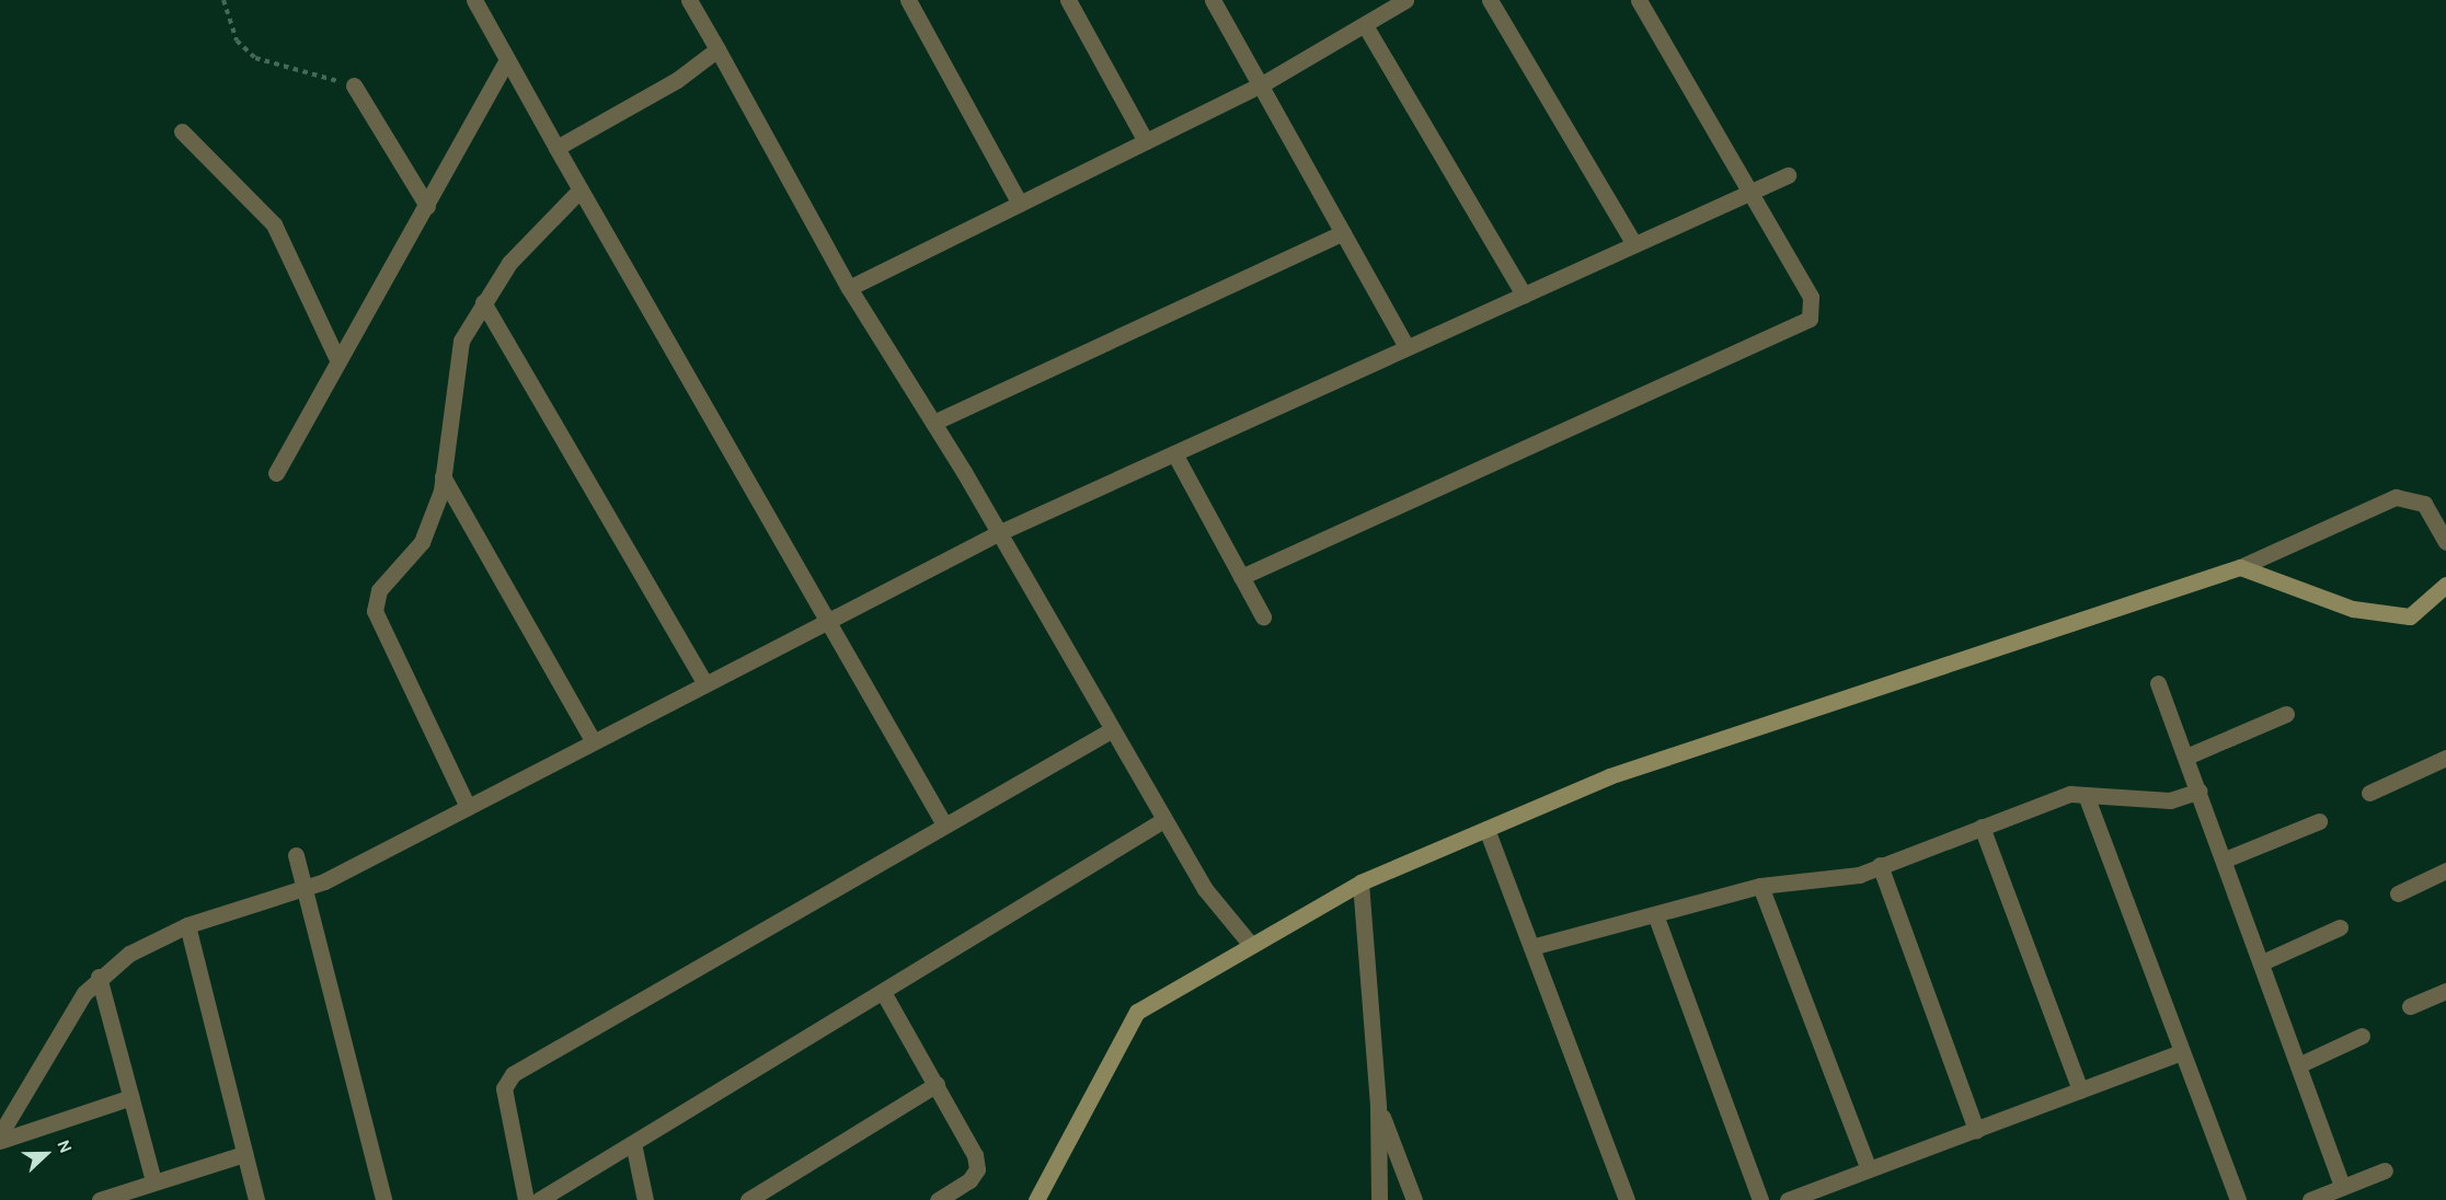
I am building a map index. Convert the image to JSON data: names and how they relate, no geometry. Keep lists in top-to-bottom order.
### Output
{
  "north": "right"
}
